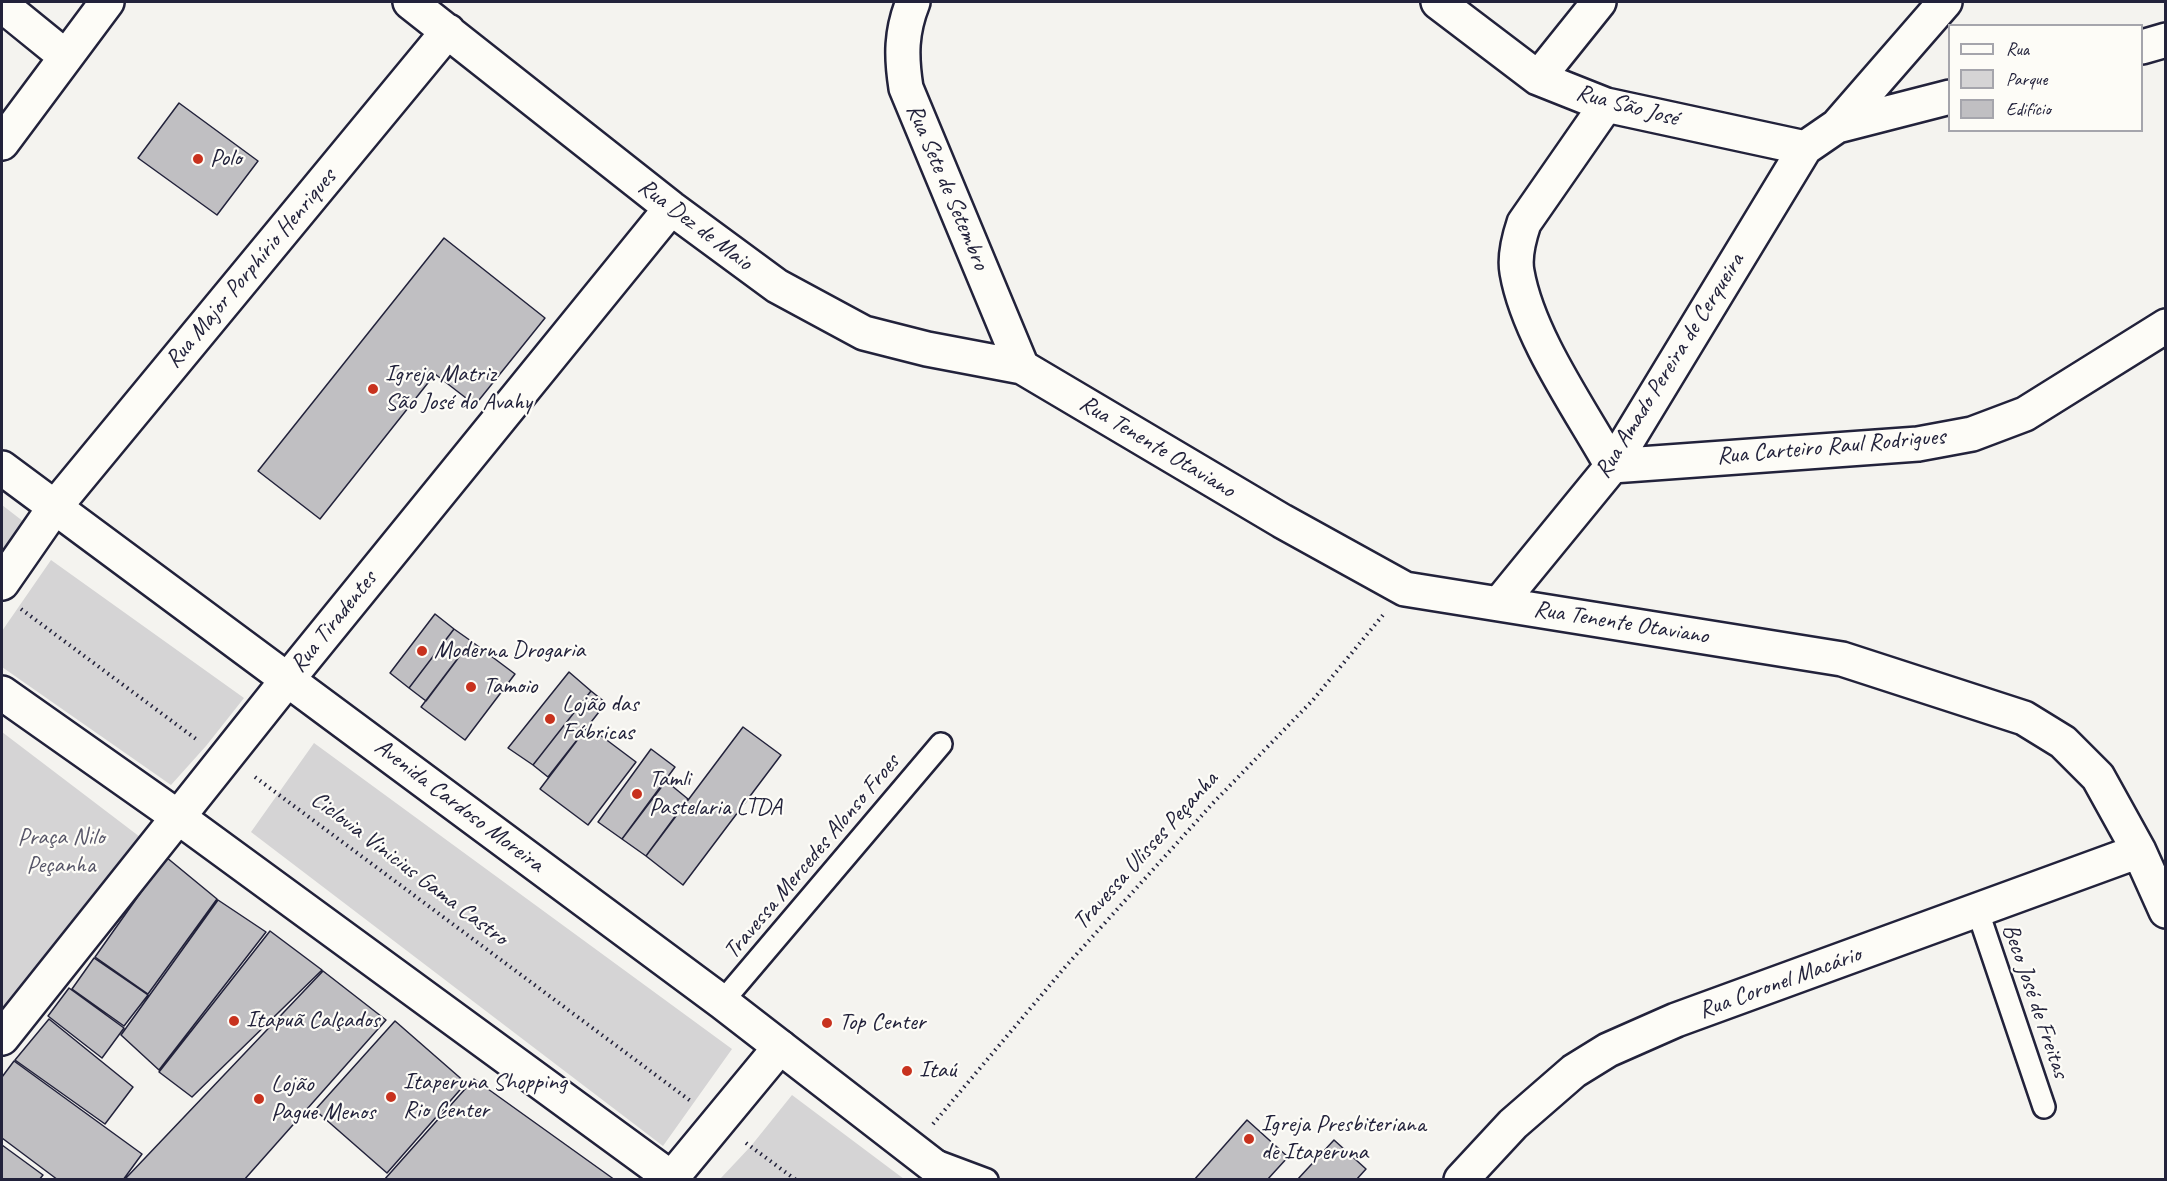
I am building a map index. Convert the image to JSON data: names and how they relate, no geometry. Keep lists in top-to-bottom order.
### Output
{
  "streets": {
    "main road": [
      "Rua São José",
      "Rua Sete de Setembro",
      "Rua Dez de Maio",
      "Rua Major Porphírio Henriques",
      "Rua Amado Pereira de Cerqueira",
      "Rua Tenente Otaviano",
      "Rua Carteiro Raul Rodrigues",
      "Rua Tiradentes",
      "Avenida Cardoso Moreira",
      "Rua Coronel Macário"
    ],
    "lane": ["Travessa Mercedes Alonso Froes", "Beco José de Freitas"],
    "path": ["Travessa Ulisses Peçanha", "Ciclovia Vinicius Gama Castro"]
  },
  "crossings": [
    ["Rua São José", "Rua Amado Pereira de Cerqueira"],
    ["Rua Sete de Setembro", "Rua Dez de Maio"],
    ["Rua Sete de Setembro", "Rua Tenente Otaviano"],
    ["Rua Dez de Maio", "Rua Major Porphírio Henriques"],
    ["Rua Dez de Maio", "Rua Tenente Otaviano"],
    ["Rua Dez de Maio", "Rua Tiradentes"],
    ["Rua Major Porphírio Henriques", "Avenida Cardoso Moreira"],
    ["Rua Major Porphírio Henriques", "Ciclovia Vinicius Gama Castro"],
    ["Rua Amado Pereira de Cerqueira", "Rua Tenente Otaviano"],
    ["Rua Amado Pereira de Cerqueira", "Rua Carteiro Raul Rodrigues"],
    ["Rua Tenente Otaviano", "Rua Coronel Macário"],
    ["Rua Tiradentes", "Avenida Cardoso Moreira"],
    ["Rua Tiradentes", "Ciclovia Vinicius Gama Castro"],
    ["Avenida Cardoso Moreira", "Travessa Mercedes Alonso Froes"],
    ["Rua Coronel Macário", "Beco José de Freitas"]
  ],
  "parks": ["Praça Nilo Peçanha"],
  "places": [
    "Polo",
    "Igreja Matriz São José do Avahy",
    "Moderna Drogaria",
    "Tamoio",
    "Lojão das Fábricas",
    "Tamli Pastelaria LTDA",
    "Itapuã Calçados",
    "Top Center",
    "Itaú",
    "Itaperuna Shopping Rio Center",
    "Lojão Pague Menos",
    "Igreja Presbiteriana de Itaperuna"
  ],
  "legend": ["Rua", "Parque", "Edifício"]
}
